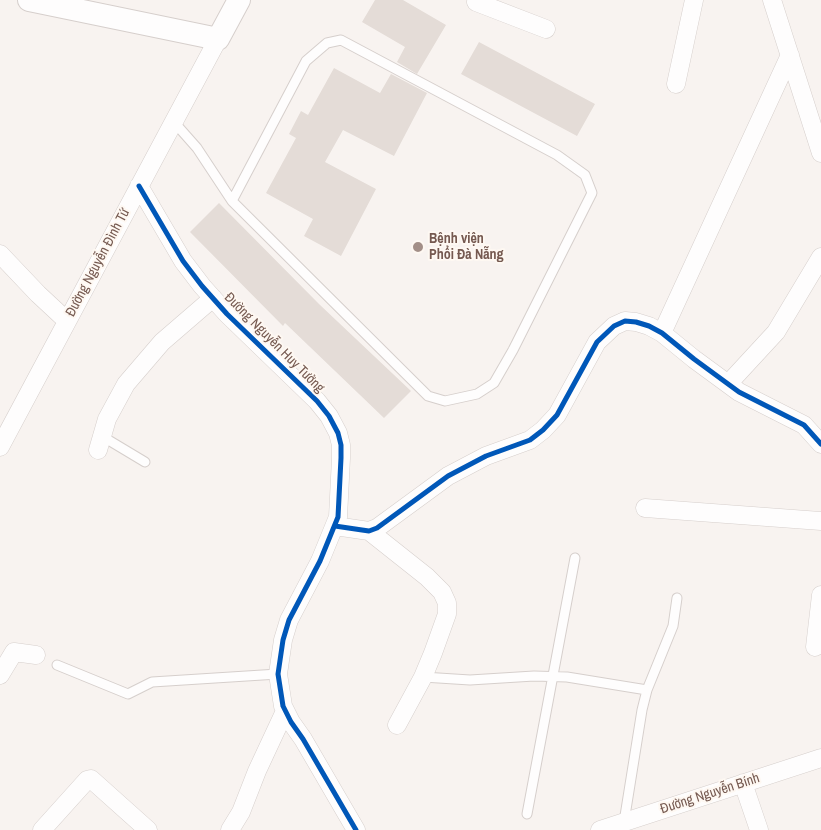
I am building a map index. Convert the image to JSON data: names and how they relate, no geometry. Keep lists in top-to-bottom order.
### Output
{
  "streets": {
    "street": ["Đường Nguyễn Đình Tứ", "Đường Nguyễn Huy Tưởng", "Đường Nguyễn Bính"]
  },
  "crossings": [
    ["Đường Nguyễn Đình Tứ", "Đường Nguyễn Huy Tưởng"]
  ],
  "places": ["Bệnh viện Phổi Đà Nẵng"]
}
